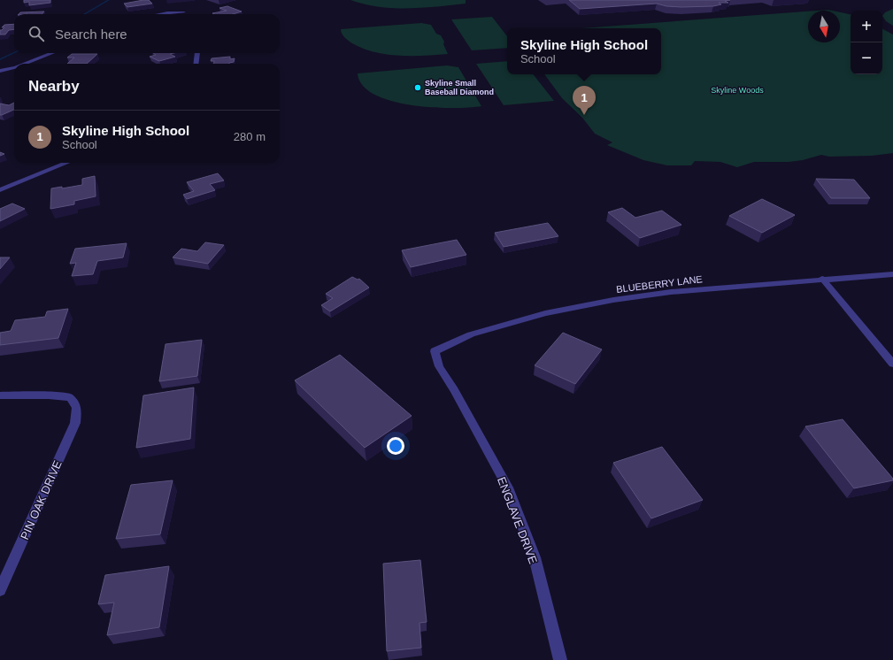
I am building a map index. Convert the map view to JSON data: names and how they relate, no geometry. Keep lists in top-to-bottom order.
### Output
{
  "streets": {
    "street": ["BLUEBERRY LANE", "PIN OAK DRIVE", "ENGLAVE DRIVE"]
  },
  "crossings": [
    ["BLUEBERRY LANE", "ENGLAVE DRIVE"]
  ],
  "parks": ["Skyline Woods"],
  "places": ["Skyline Small Baseball Diamond"],
  "north": "bottom",
  "page": {
    "map_buttons": ["+", "−"],
    "search": "Search here",
    "popup": ["Skyline High School", "School"],
    "heading": "Nearby",
    "pins": "1",
    "list": [
      {
        "mark": "1",
        "name": "Skyline High School",
        "note": "School",
        "value": "280 m"
      }
    ]
  }
}
